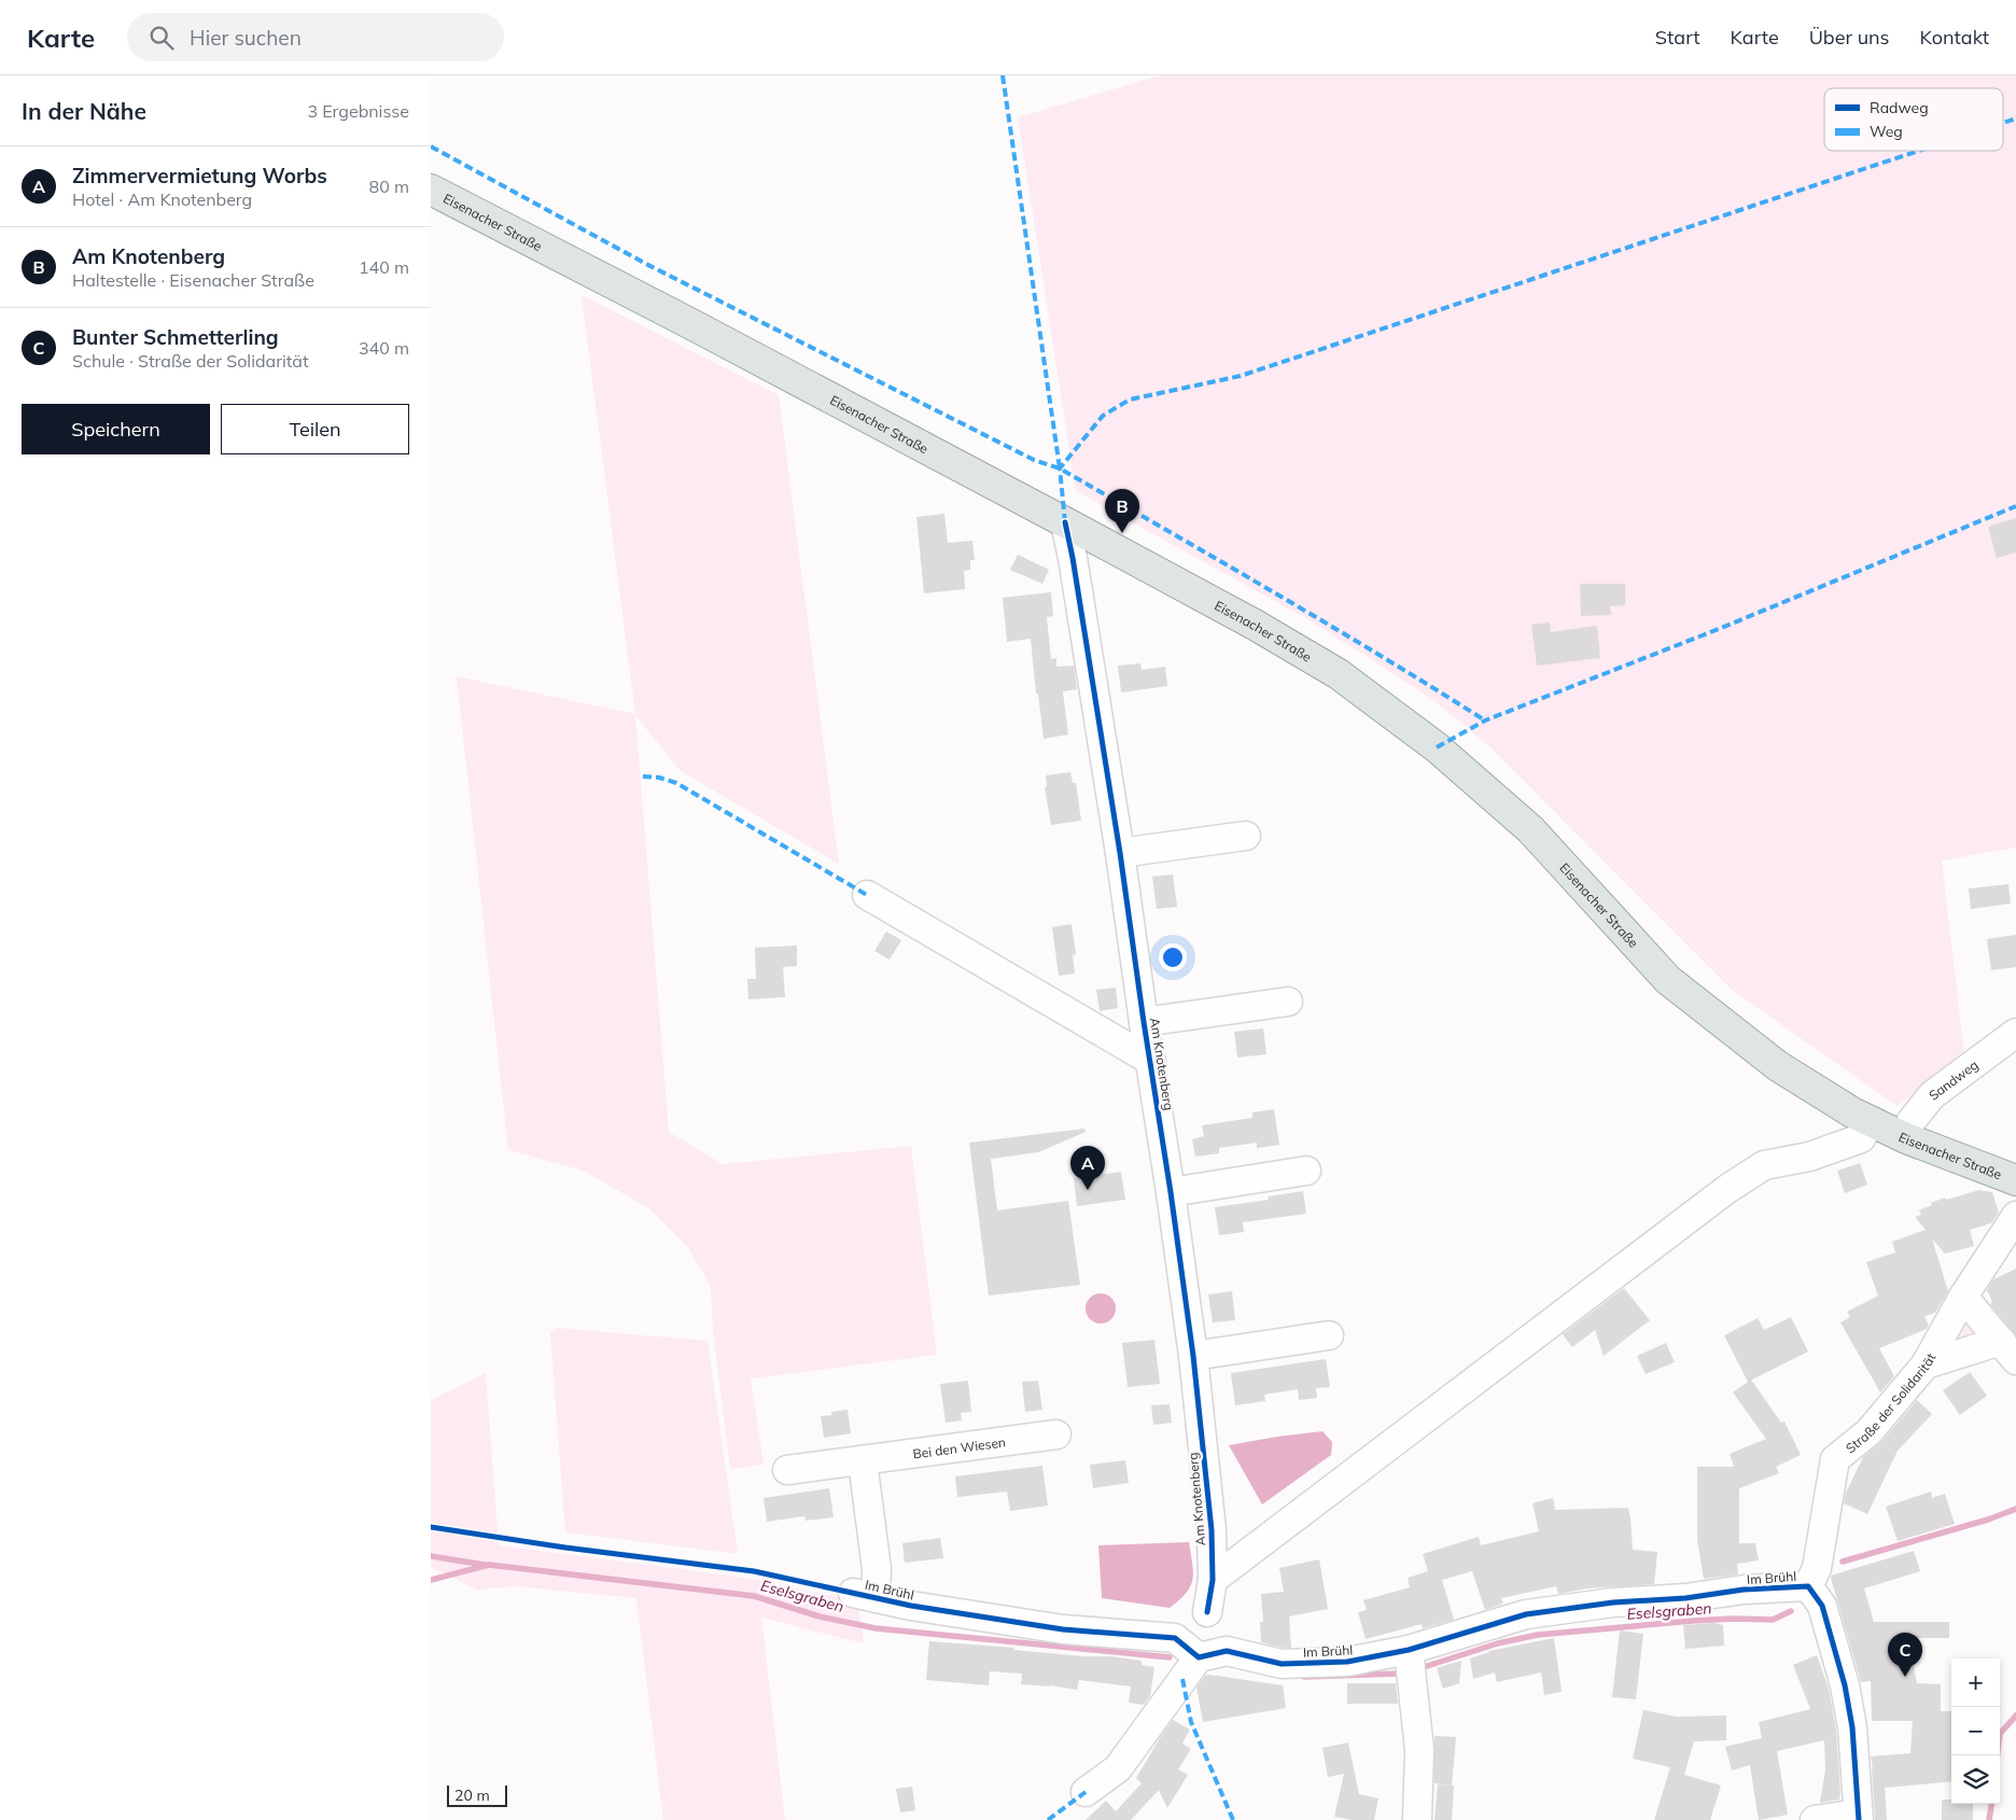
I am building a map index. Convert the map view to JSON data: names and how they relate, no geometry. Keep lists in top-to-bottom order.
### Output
{
  "streets": {
    "main road": ["Eisenacher Straße"],
    "street": [
      "Am Knotenberg",
      "Sandweg",
      "Straße der Solidarität",
      "Bei den Wiesen",
      "Im Brühl"
    ]
  },
  "crossings": [
    ["Eisenacher Straße", "Am Knotenberg"],
    ["Eisenacher Straße", "Sandweg"],
    ["Straße der Solidarität", "Im Brühl"],
    ["Bei den Wiesen", "Im Brühl"]
  ],
  "water": ["Eselsgraben"],
  "legend": ["Radweg", "Weg"],
  "scale_bar": "20 m",
  "page": {
    "header": "Karte",
    "search": "Hier suchen",
    "nav": [
      "Start",
      "Karte",
      "Über uns",
      "Kontakt"
    ],
    "heading": ["In der Nähe", "3 Ergebnisse"],
    "list": [
      {
        "mark": "A",
        "name": "Zimmervermietung Worbs",
        "note": "Hotel · Am Knotenberg",
        "value": "80 m"
      },
      {
        "mark": "B",
        "name": "Am Knotenberg",
        "note": "Haltestelle · Eisenacher Straße",
        "value": "140 m"
      },
      {
        "mark": "C",
        "name": "Bunter Schmetterling",
        "note": "Schule · Straße der Solidarität",
        "value": "340 m"
      }
    ],
    "buttons": ["Speichern", "Teilen"],
    "pins": ["B", "A", "C"],
    "map_buttons": ["+", "−"],
    "scale": "20 m"
  }
}
